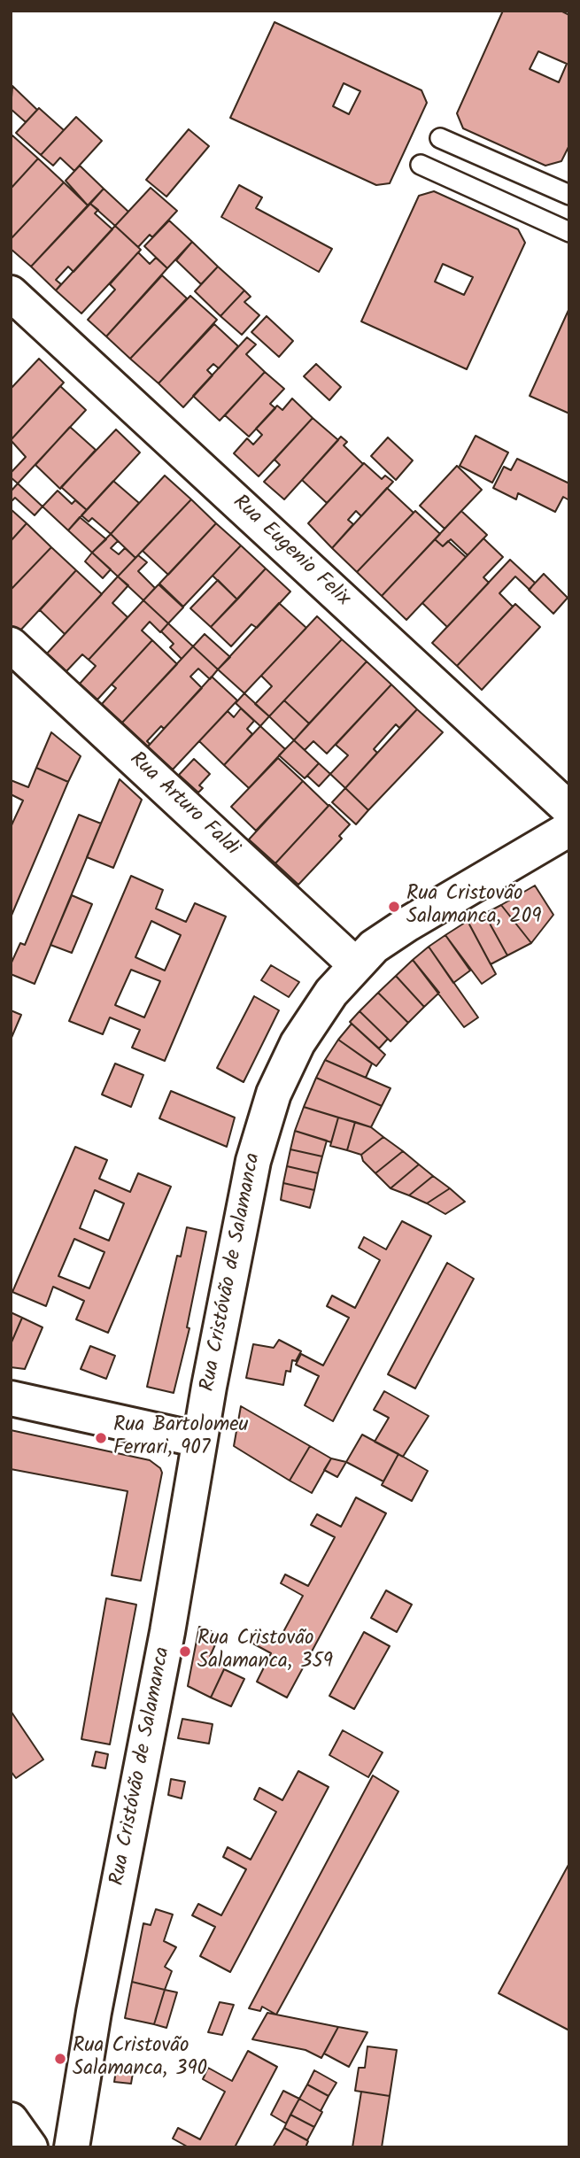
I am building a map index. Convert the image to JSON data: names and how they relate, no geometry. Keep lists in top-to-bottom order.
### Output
{
  "streets": {
    "street": ["Rua Eugenio Felix", "Rua Arturo Faldi", "Rua Cristóvão de Salamanca"]
  },
  "crossings": [
    ["Rua Arturo Faldi", "Rua Cristóvão de Salamanca"]
  ],
  "places": [
    "Rua Cristovão Salamanca, 209",
    "Rua Bartolomeu Ferrari, 907",
    "Rua Cristovão Salamanca, 359",
    "Rua Cristovão Salamanca, 390"
  ]
}
